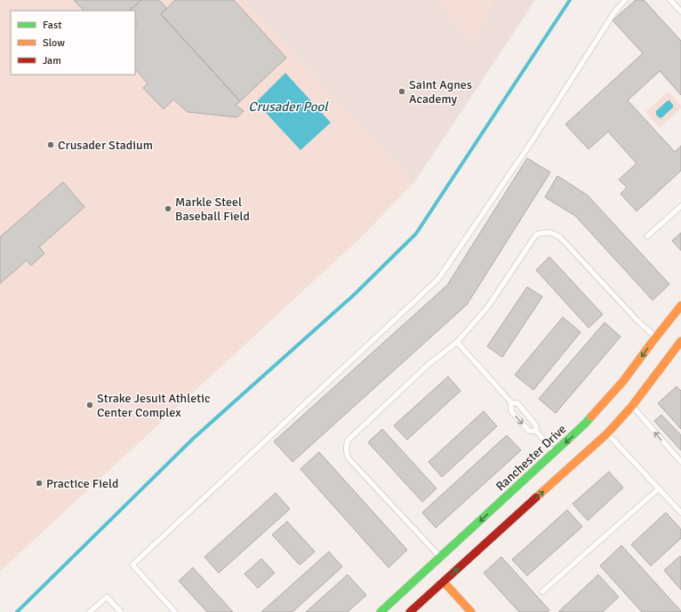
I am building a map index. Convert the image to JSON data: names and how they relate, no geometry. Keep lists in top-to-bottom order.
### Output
{
  "streets": {
    "street": ["Ranchester Drive"]
  },
  "water": ["Crusader Pool"],
  "places": [
    "Saint Agnes Academy",
    "Crusader Stadium",
    "Markle Steel Baseball Field",
    "Strake Jesuit Athletic Center Complex",
    "Practice Field"
  ],
  "legend": ["Fast", "Slow", "Jam"]
}
